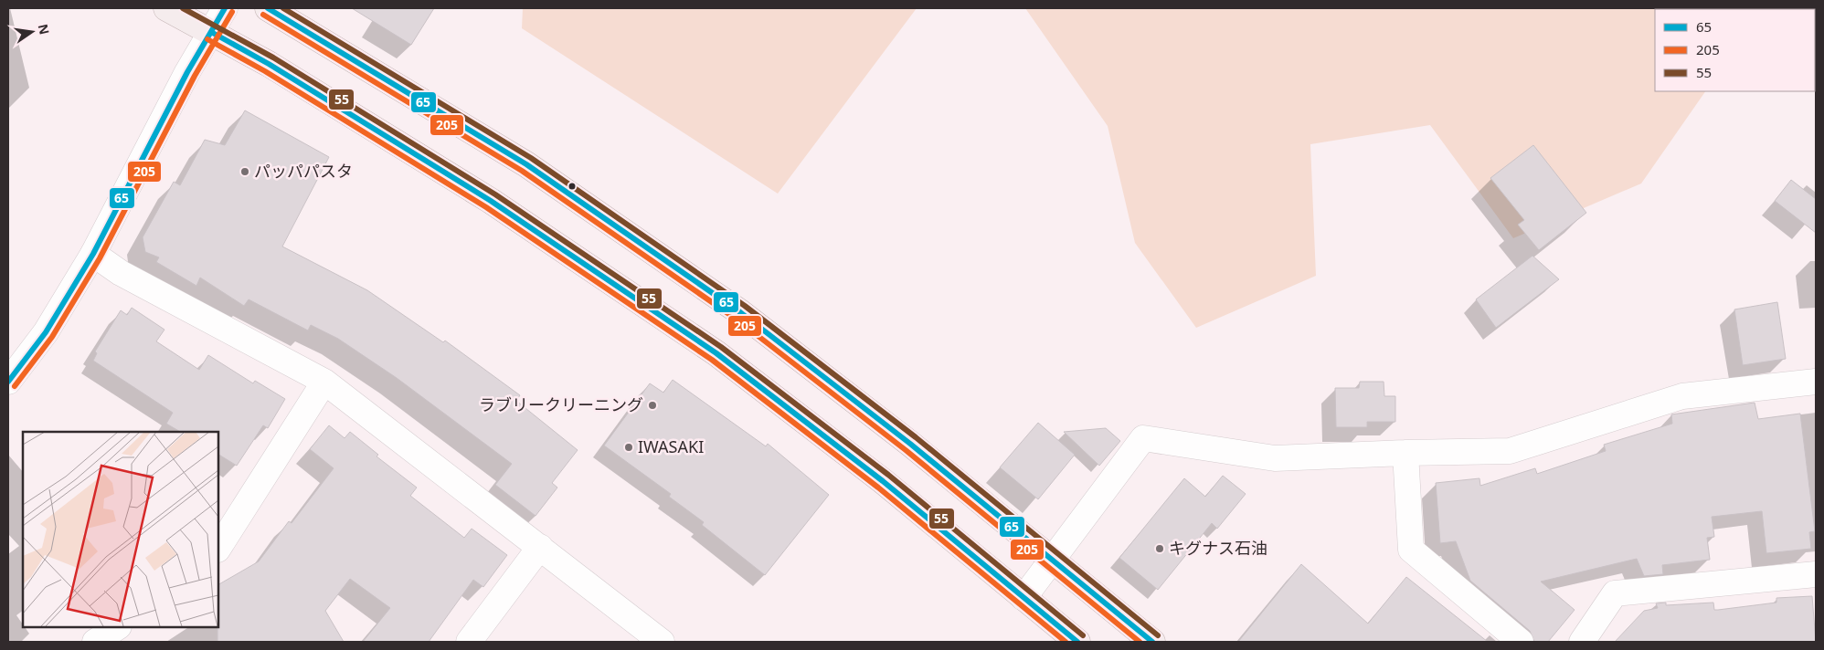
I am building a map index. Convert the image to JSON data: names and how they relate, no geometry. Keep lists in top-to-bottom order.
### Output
{
  "places": [
    "パッパパスタ",
    "ラブリークリーニング",
    "IWASAKI",
    "キグナス石油"
  ],
  "lines": ["transit line 65", "transit line 55", "transit line 205"],
  "legend": ["65", "205", "55"],
  "north": "right"
}
